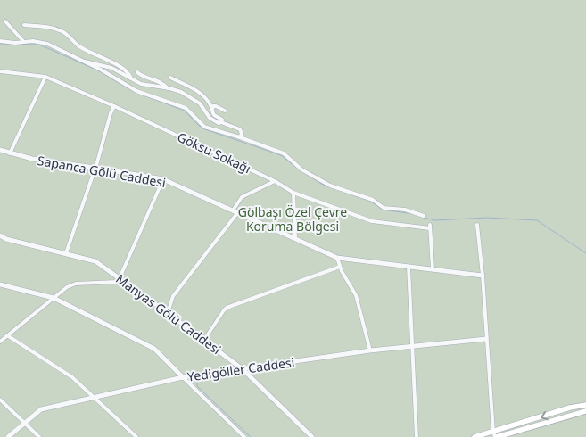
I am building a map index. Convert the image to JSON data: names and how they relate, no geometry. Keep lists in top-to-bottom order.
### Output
{
  "streets": {
    "street": [
      "Göksu Sokağı",
      "Sapanca Gölü Caddesi",
      "Manyas Gölü Caddesi",
      "Yedigöller Caddesi"
    ]
  },
  "crossings": [
    ["Göksu Sokağı", "Sapanca Gölü Caddesi"],
    ["Manyas Gölü Caddesi", "Yedigöller Caddesi"]
  ],
  "parks": ["Gölbaşı Özel Çevre Koruma Bölgesi"]
}
